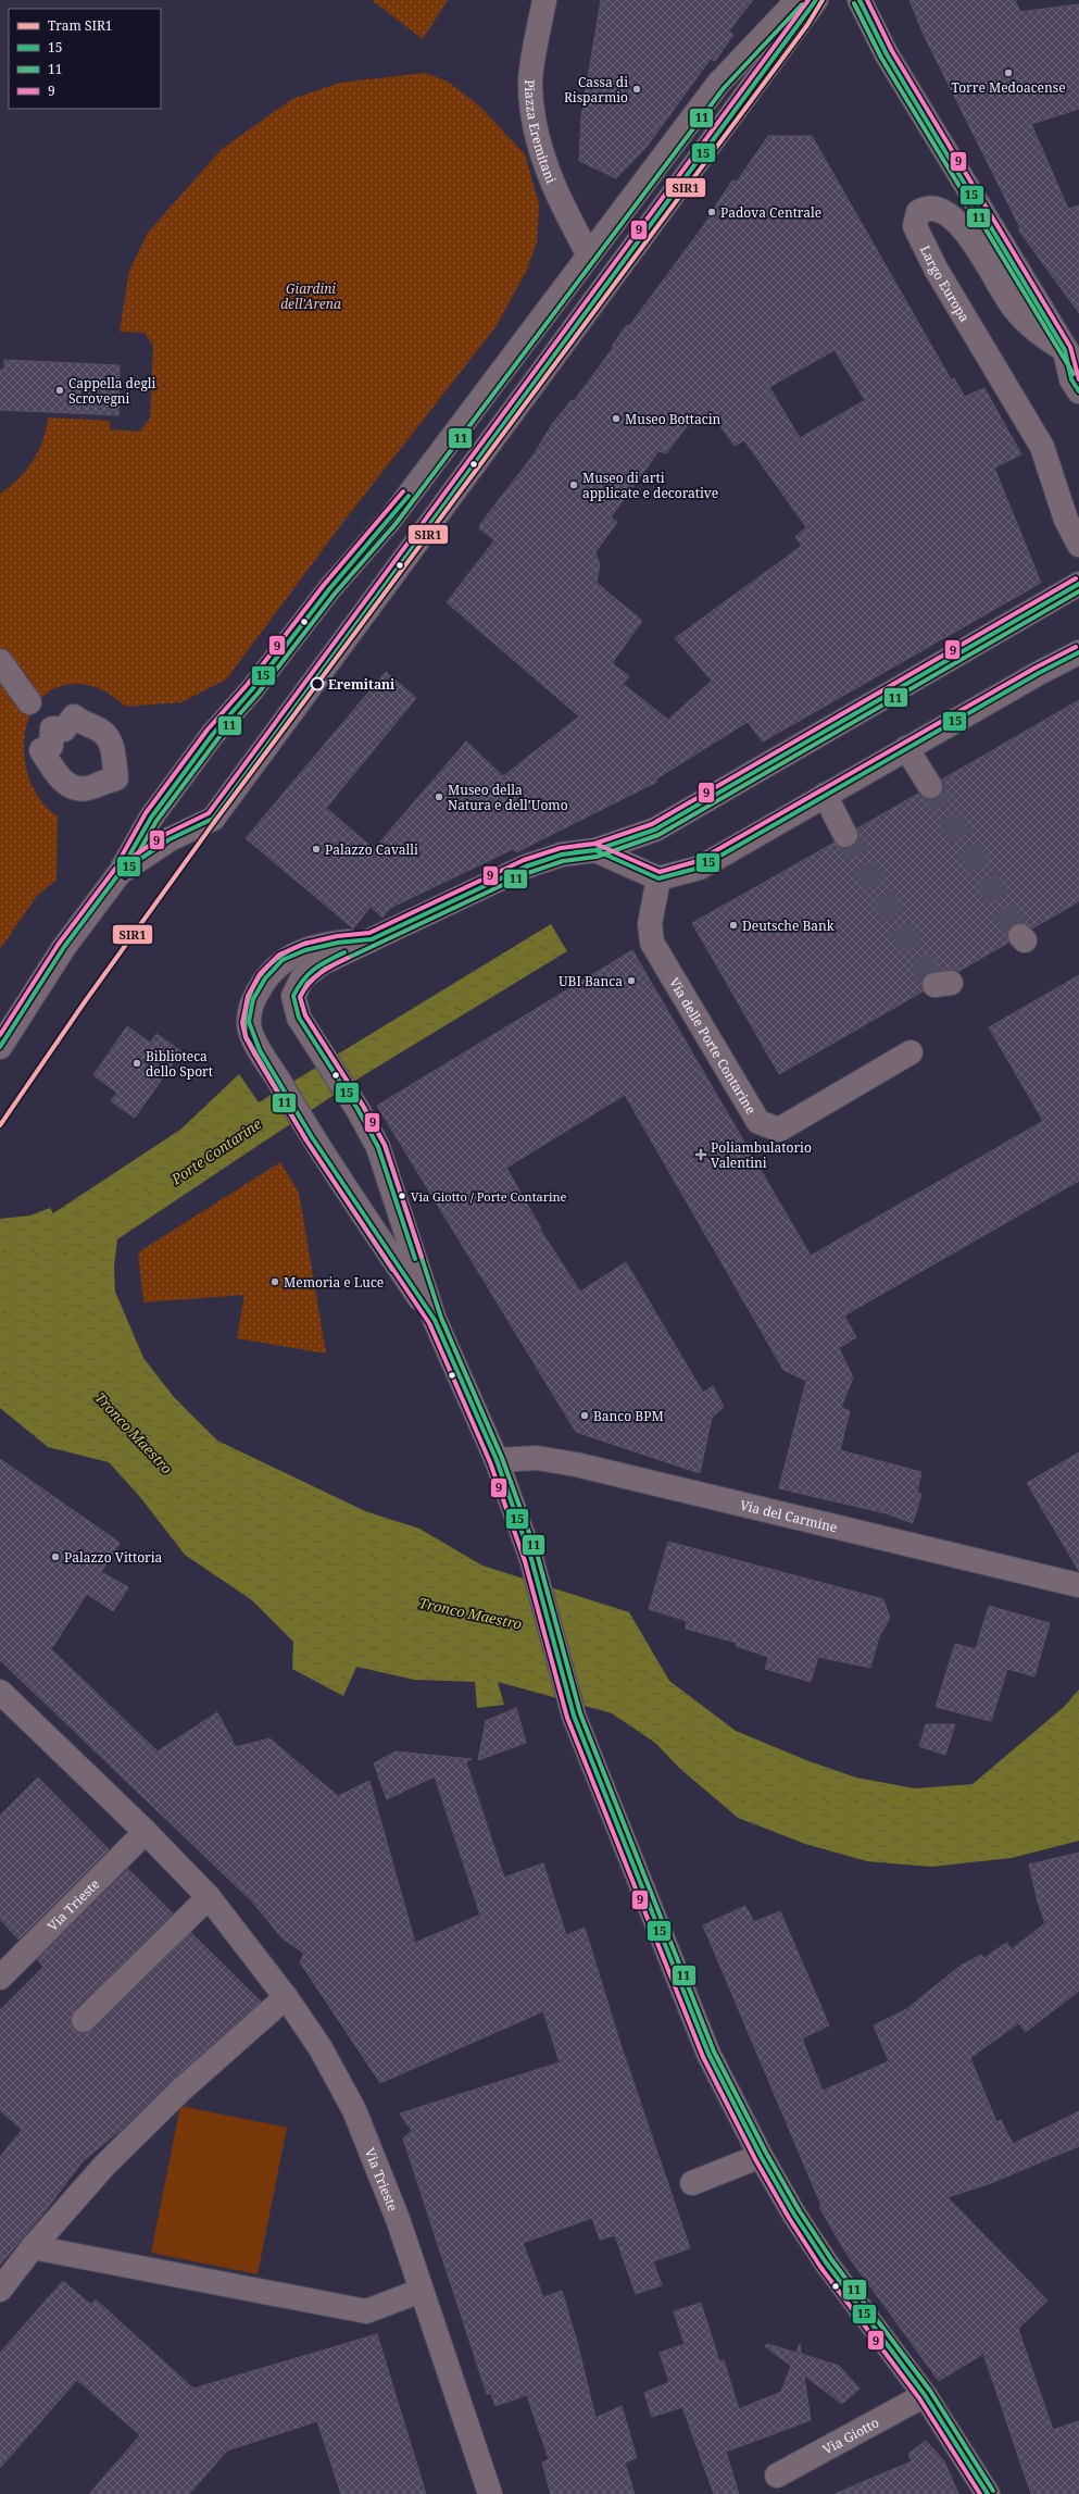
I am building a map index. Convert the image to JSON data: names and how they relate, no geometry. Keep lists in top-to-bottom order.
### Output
{
  "streets": {
    "street": [
      "Piazza Eremitani",
      "Largo Europa",
      "Via delle Porte Contarine",
      "Via del Carmine",
      "Via Trieste",
      "Via Giotto"
    ]
  },
  "water": ["Porte Contarine", "Tronco Maestro"],
  "parks": ["Giardini dell'Arena"],
  "places": {
    "other": [
      "Torre Medoacense",
      "Cassa di Risparmio",
      "Padova Centrale",
      "Cappella degli Scrovegni",
      "Museo Bottacin",
      "Museo di arti applicate e decorative",
      "Eremitani",
      "Museo della Natura e dell’Uomo",
      "Palazzo Cavalli",
      "Deutsche Bank",
      "UBI Banca",
      "Biblioteca dello Sport",
      "Via Giotto / Porte Contarine",
      "Memoria e Luce",
      "Banco BPM",
      "Palazzo Vittoria"
    ],
    "health": ["Poliambulatorio Valentini"]
  },
  "lines": [
    "tram line SIR1",
    "transit line 15",
    "transit line 9",
    "transit line 11"
  ],
  "legend": [
    "Tram SIR1",
    "15",
    "11",
    "9"
  ]
}
